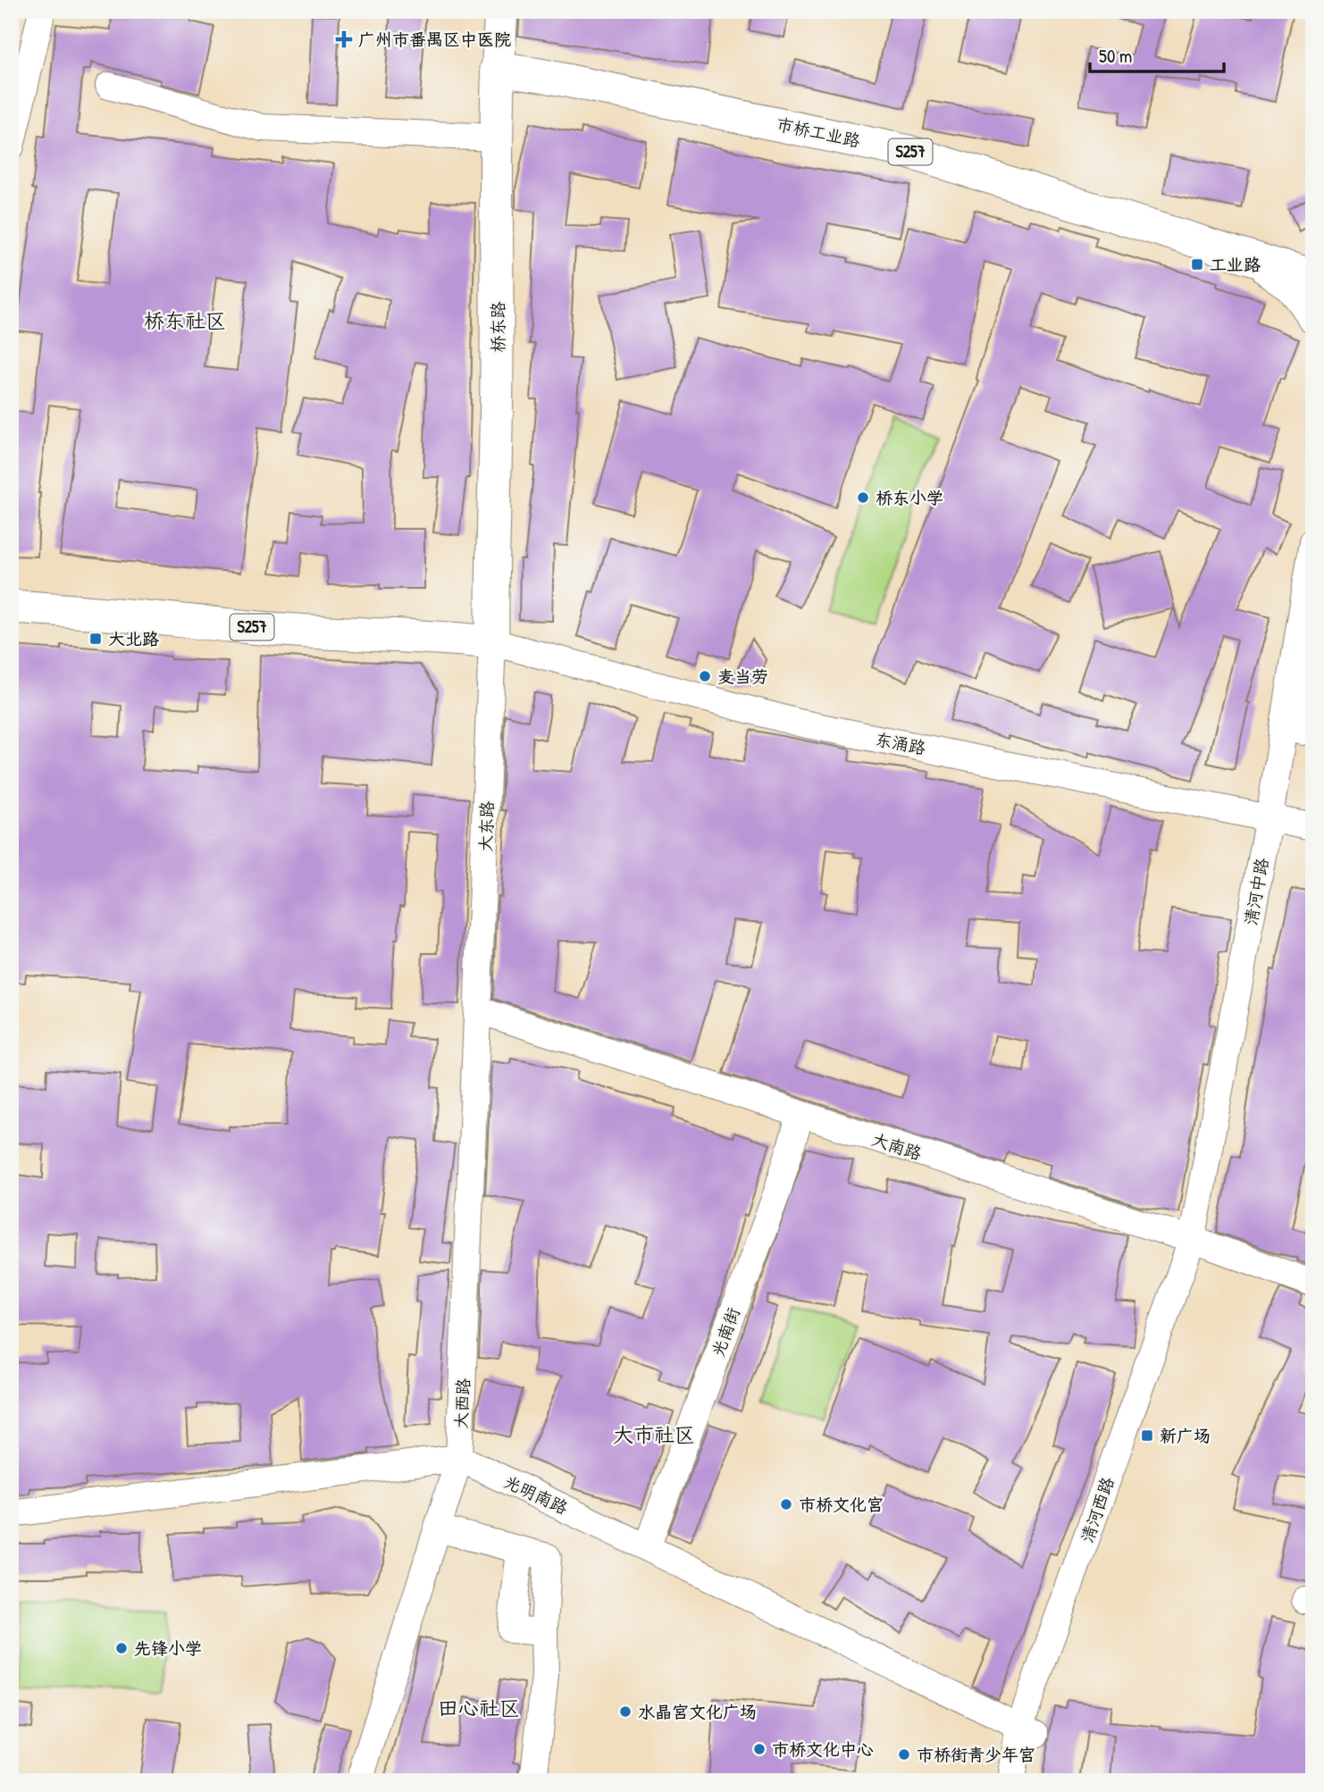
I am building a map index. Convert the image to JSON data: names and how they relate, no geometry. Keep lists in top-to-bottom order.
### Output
{
  "streets": {
    "main road": ["市桥工业路", "S257", "桥东路"],
    "street": [
      "东涌路",
      "大东路",
      "清河中路",
      "大南路",
      "光南街",
      "大西路",
      "光明南路",
      "清河西路"
    ]
  },
  "crossings": [
    ["市桥工业路", "桥东路"],
    ["S257", "桥东路"],
    ["S257", "东涌路"],
    ["S257", "大东路"],
    ["桥东路", "东涌路"],
    ["桥东路", "大东路"],
    ["东涌路", "大东路"],
    ["东涌路", "清河中路"],
    ["大东路", "大南路"],
    ["大东路", "大西路"],
    ["清河中路", "大南路"],
    ["清河中路", "清河西路"],
    ["大南路", "光南街"],
    ["大南路", "大西路"],
    ["大南路", "清河西路"],
    ["光南街", "光明南路"],
    ["大西路", "光明南路"],
    ["光明南路", "清河西路"]
  ],
  "districts": ["桥东社区", "大市社区", "田心社区"],
  "places": {
    "health": ["广州市番禺区中医院"],
    "transit": ["工业路", "大北路", "新广场"],
    "other": [
      "桥东小学",
      "麦当劳",
      "市桥文化宫",
      "先锋小学",
      "水晶宫文化广场",
      "市桥文化中心",
      "市桥街青少年宫"
    ]
  },
  "scale_bar": "50 m"
}
